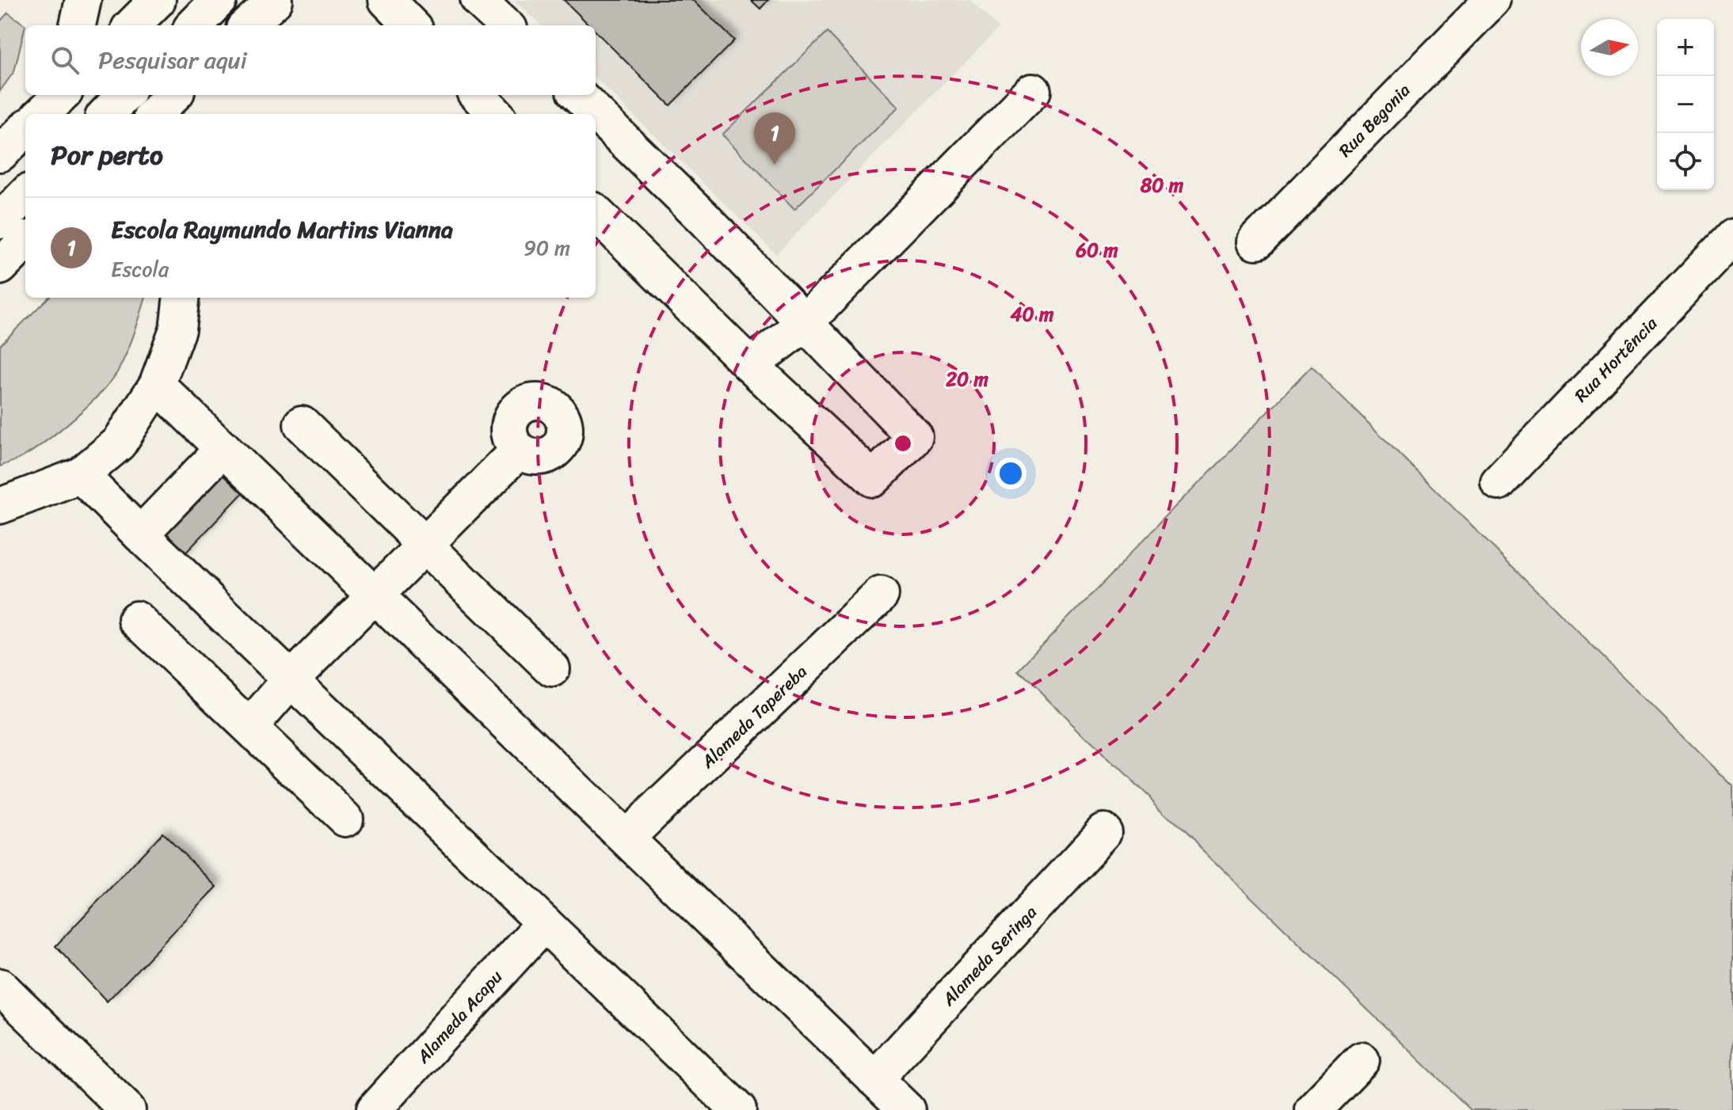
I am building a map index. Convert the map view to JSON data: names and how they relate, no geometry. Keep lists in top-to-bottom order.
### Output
{
  "streets": {
    "street": [
      "Rua Begonia",
      "Rua Hortência",
      "Alameda Tapereba",
      "Alameda Seringa",
      "Alameda Acapu"
    ]
  },
  "north": "right",
  "page": {
    "map_buttons": ["+", "−"],
    "search": "Pesquisar aqui",
    "pins": "1",
    "heading": "Por perto",
    "list": [
      {
        "mark": "1",
        "name": "Escola Raymundo Martins Vianna",
        "note": "Escola",
        "value": "90 m"
      }
    ]
  },
  "rings": [
    "80 m",
    "60 m",
    "40 m",
    "20 m"
  ]
}
